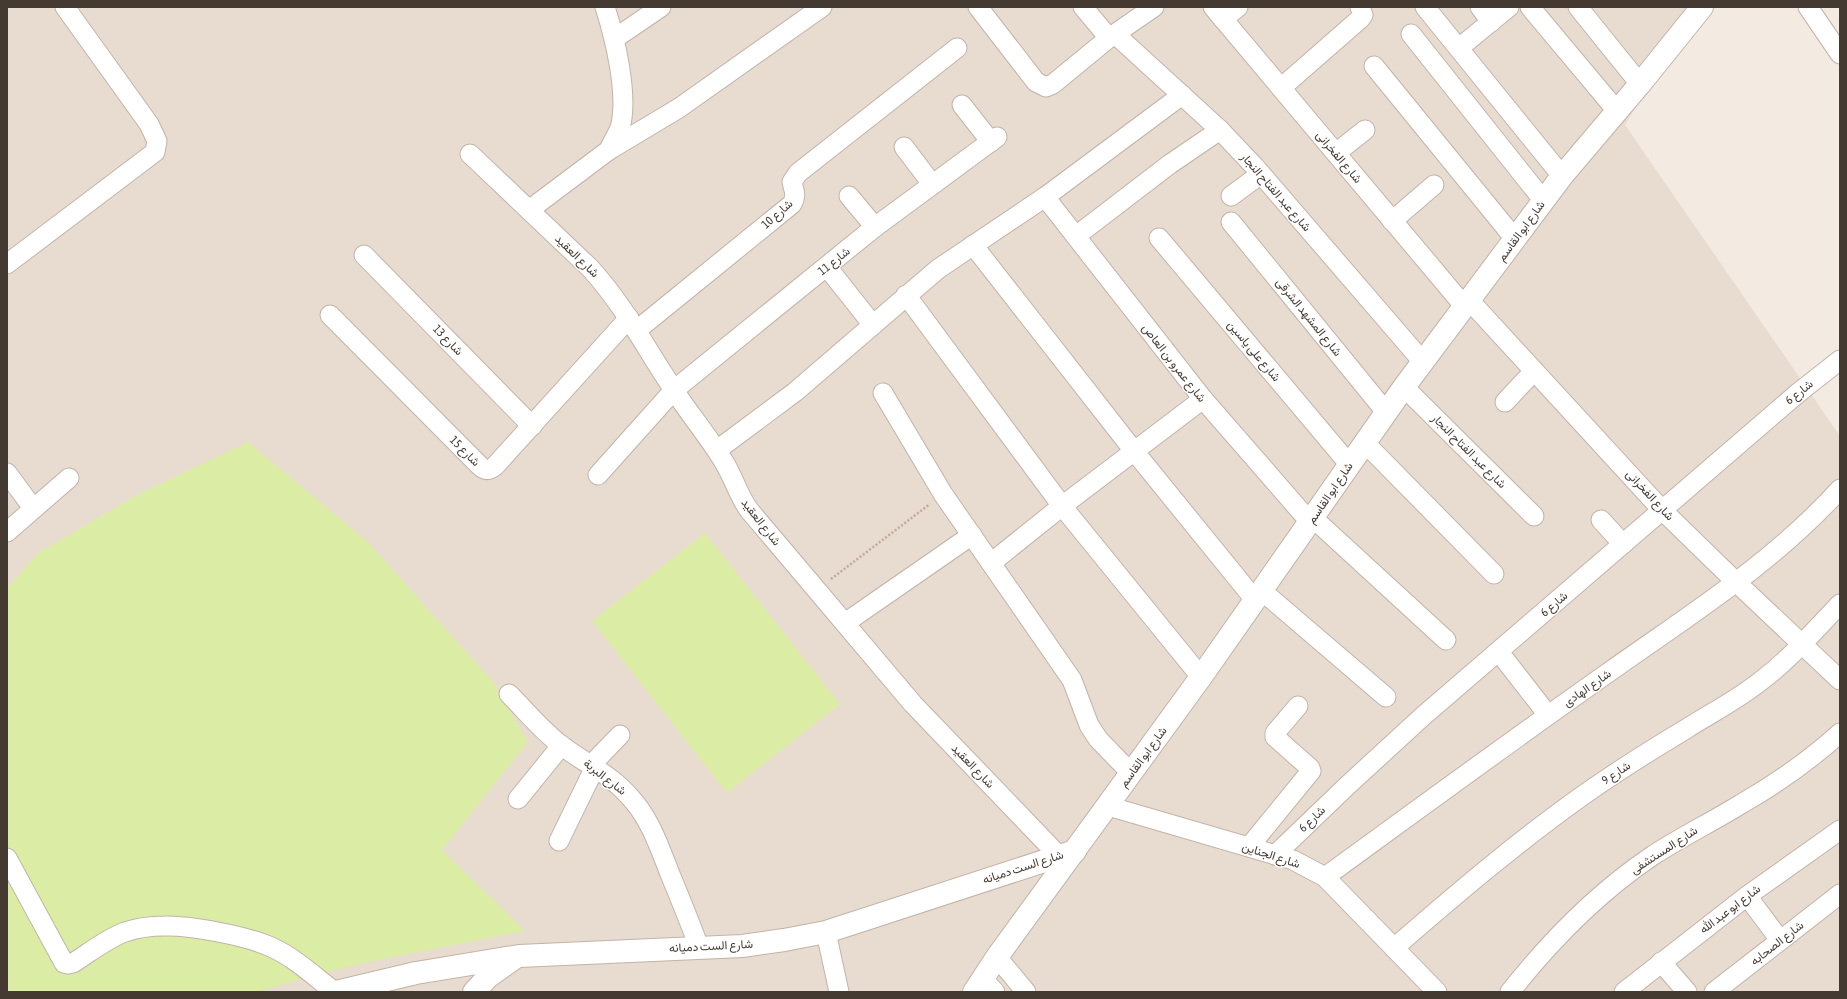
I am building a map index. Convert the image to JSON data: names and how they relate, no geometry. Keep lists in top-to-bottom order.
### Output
{
  "streets": {
    "street": [
      "شارع الفخرانى",
      "شارع عبد الفتاح النجار",
      "شارع 10",
      "شارع ابو القاسم",
      "شارع العقيد",
      "شارع 11",
      "شارع المشهد الشرقى",
      "شارع 13",
      "شارع على ياسين",
      "شارع عمرو بن العاص",
      "شارع 6",
      "شارع 15",
      "شارع الهادى",
      "شارع 9",
      "شارع البربة",
      "شارع المستشفى",
      "شارع الجناين",
      "شارع الست دميانه",
      "شارع ابو عبد الله",
      "شارع الصحابه"
    ]
  },
  "crossings": [
    ["شارع الفخرانى", "شارع ابو القاسم"],
    ["شارع الفخرانى", "شارع 6"],
    ["شارع الفخرانى", "شارع الهادى"],
    ["شارع الفخرانى", "شارع 9"],
    ["شارع عبد الفتاح النجار", "شارع ابو القاسم"],
    ["شارع 10", "شارع العقيد"],
    ["شارع 10", "شارع 15"],
    ["شارع ابو القاسم", "شارع العقيد"],
    ["شارع ابو القاسم", "شارع المشهد الشرقى"],
    ["شارع ابو القاسم", "شارع على ياسين"],
    ["شارع ابو القاسم", "شارع عمرو بن العاص"],
    ["شارع ابو القاسم", "شارع الجناين"],
    ["شارع ابو القاسم", "شارع الست دميانه"],
    ["شارع العقيد", "شارع 11"],
    ["شارع العقيد", "شارع 15"],
    ["شارع العقيد", "شارع الست دميانه"],
    ["شارع 13", "شارع 15"],
    ["شارع 6", "شارع الجناين"],
    ["شارع الهادى", "شارع الجناين"],
    ["شارع 9", "شارع الجناين"],
    ["شارع البربة", "شارع الست دميانه"]
  ]
}
